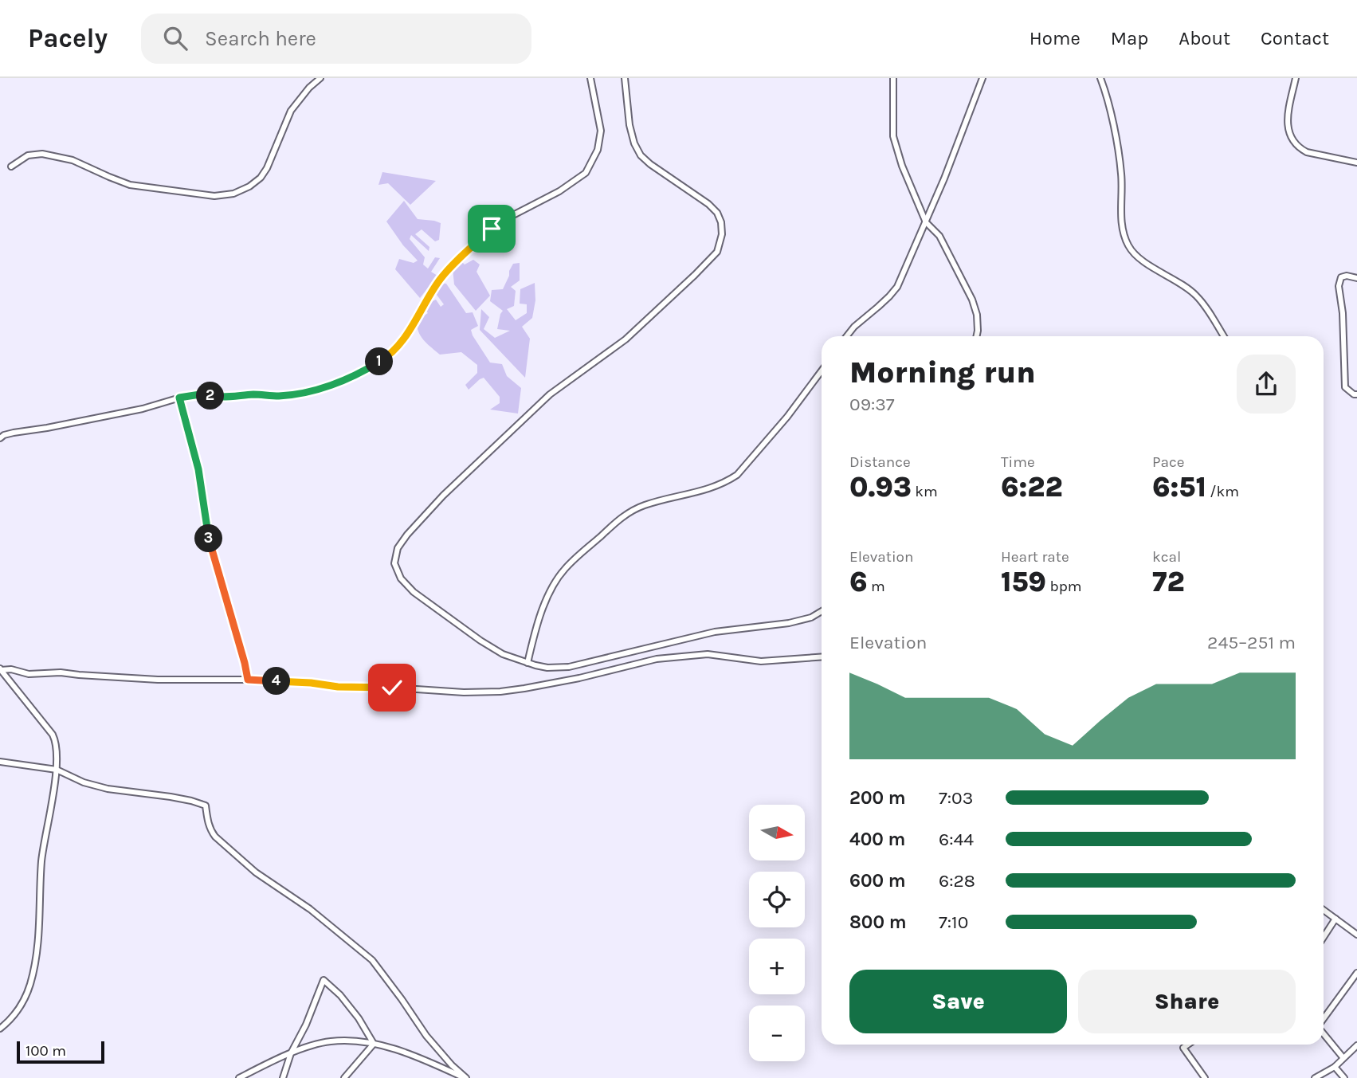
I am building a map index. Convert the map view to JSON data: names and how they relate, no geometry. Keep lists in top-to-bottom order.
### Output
{
  "scale_bar": "100 m",
  "north": "right",
  "page": {
    "header": "Pacely",
    "search": "Search here",
    "nav": [
      "Home",
      "Map",
      "About",
      "Contact"
    ],
    "heading": ["Morning run", "09:37"],
    "pins": [
      "1",
      "2",
      "3",
      "4"
    ],
    "stats": [
      ["Distance", "0.93 km"],
      ["Time", "6:22"],
      ["Pace", "6:51 /km"],
      ["Elevation", "6 m"],
      ["Heart rate", "159 bpm"],
      ["kcal", "72"]
    ],
    "chart": ["Elevation", "245–251 m"],
    "list": [
      {
        "name": "200 m",
        "note": "7:03"
      },
      {
        "name": "400 m",
        "note": "6:44"
      },
      {
        "name": "600 m",
        "note": "6:28"
      },
      {
        "name": "800 m",
        "note": "7:10"
      }
    ],
    "map_buttons": ["+", "−"],
    "buttons": ["Save", "Share"],
    "scale": "100 m"
  }
}
